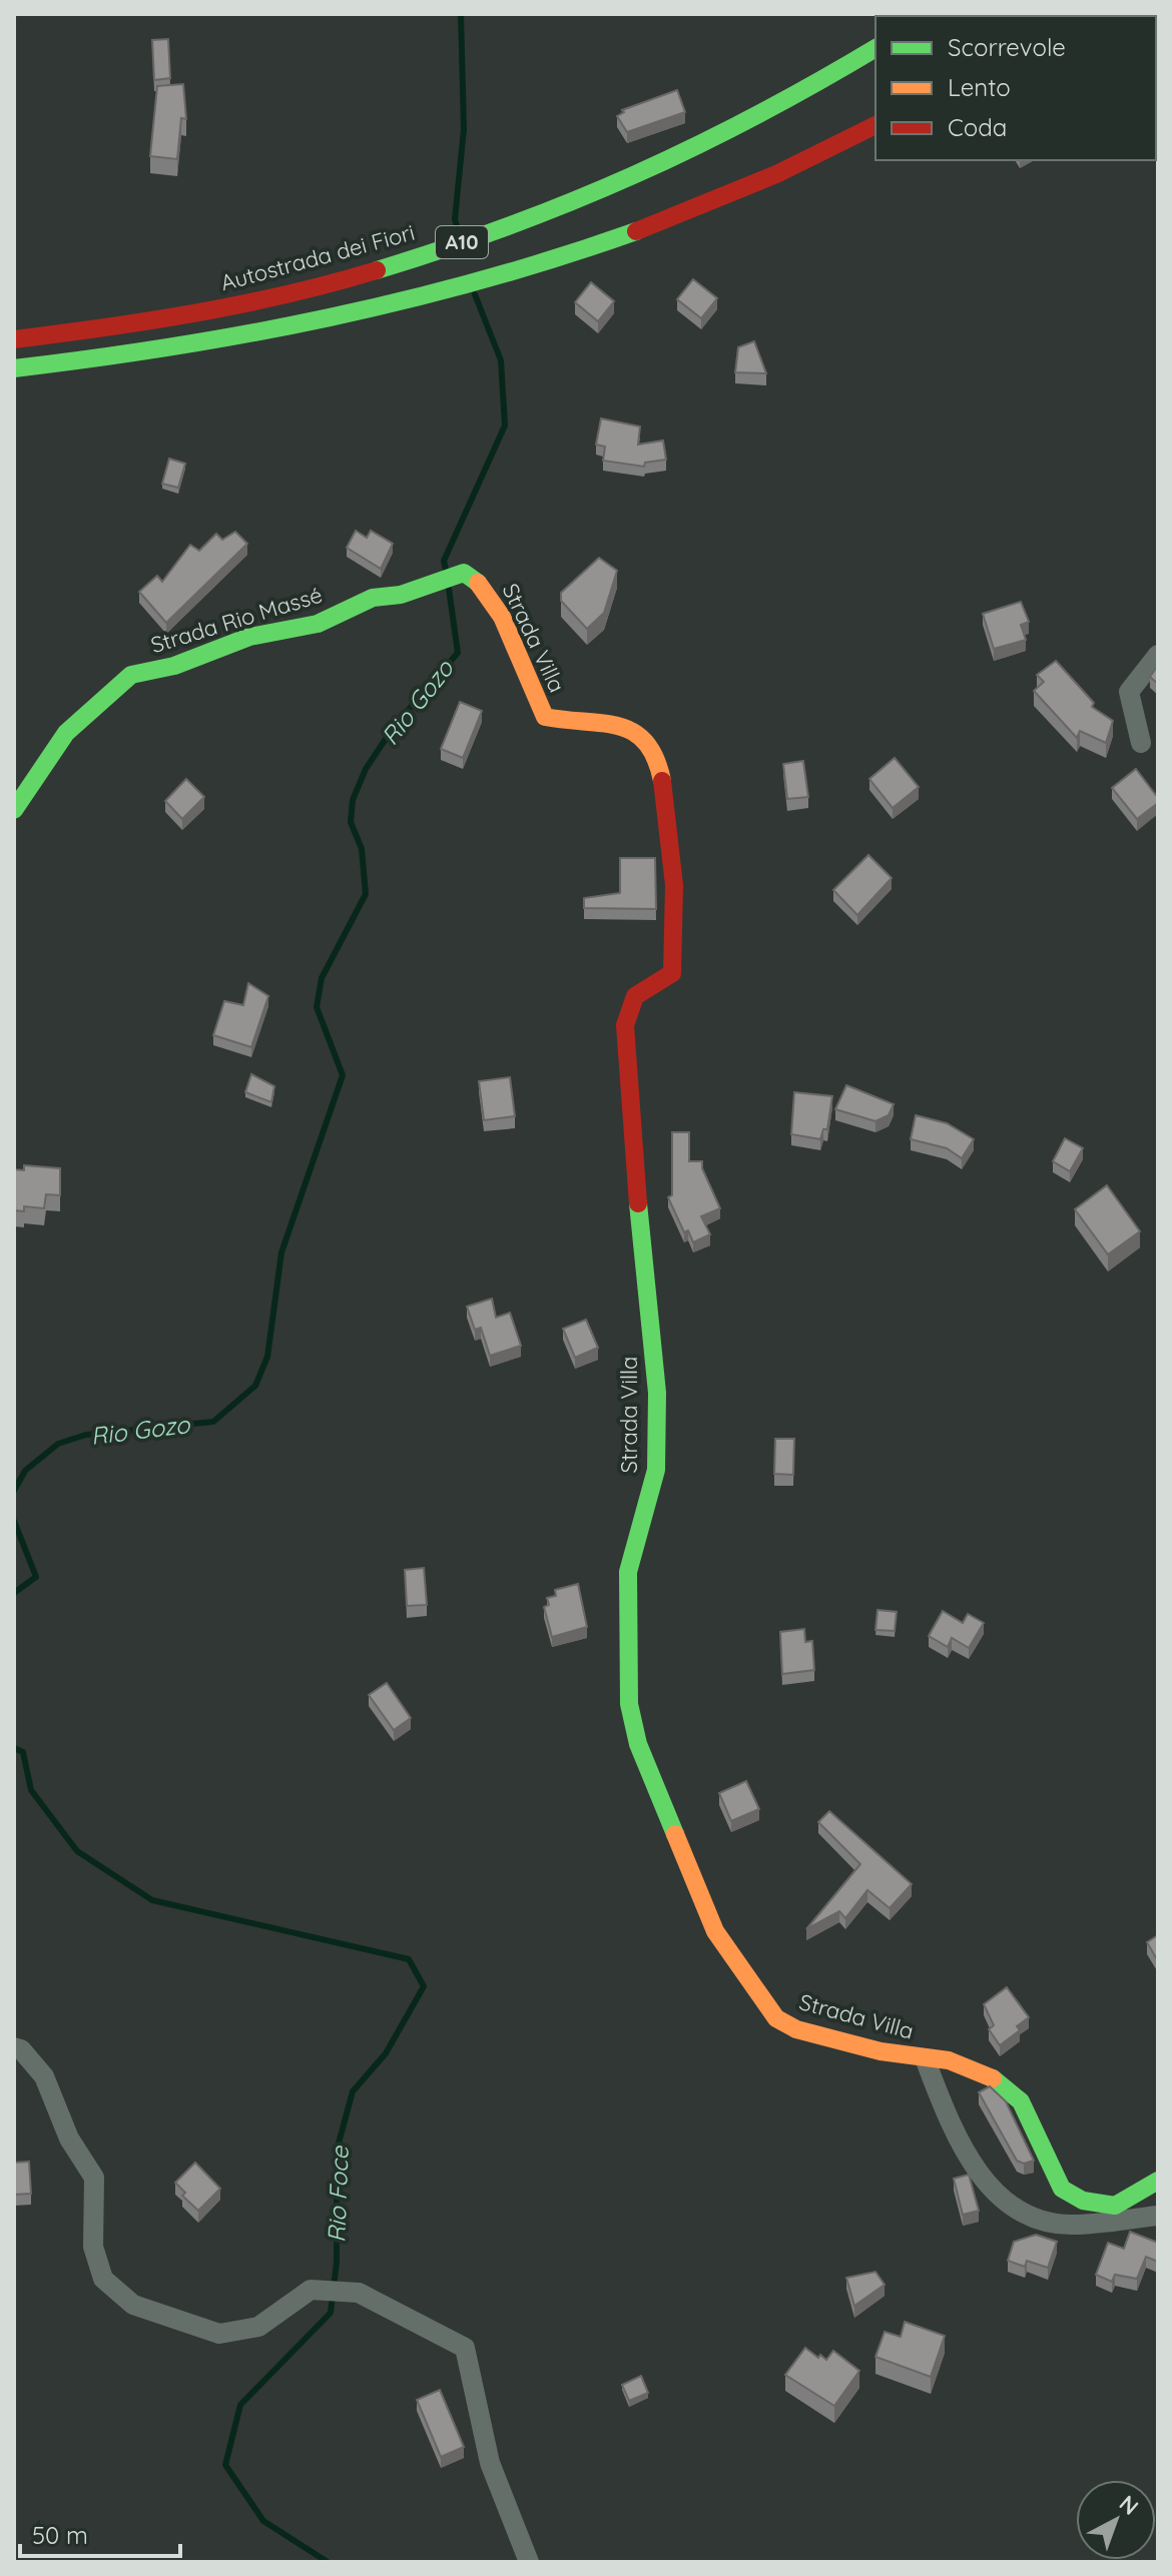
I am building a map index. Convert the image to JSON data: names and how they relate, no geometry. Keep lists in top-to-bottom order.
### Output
{
  "streets": {
    "main road": [
      "A10",
      "Autostrada dei Fiori",
      "Strada Rio Massé",
      "Strada Villa"
    ]
  },
  "crossings": [
    ["Strada Rio Massé", "Strada Villa"]
  ],
  "water": ["Rio Gozo", "Rio Foce"],
  "legend": ["Scorrevole", "Lento", "Coda"],
  "scale_bar": "50 m",
  "north": "top right"
}
